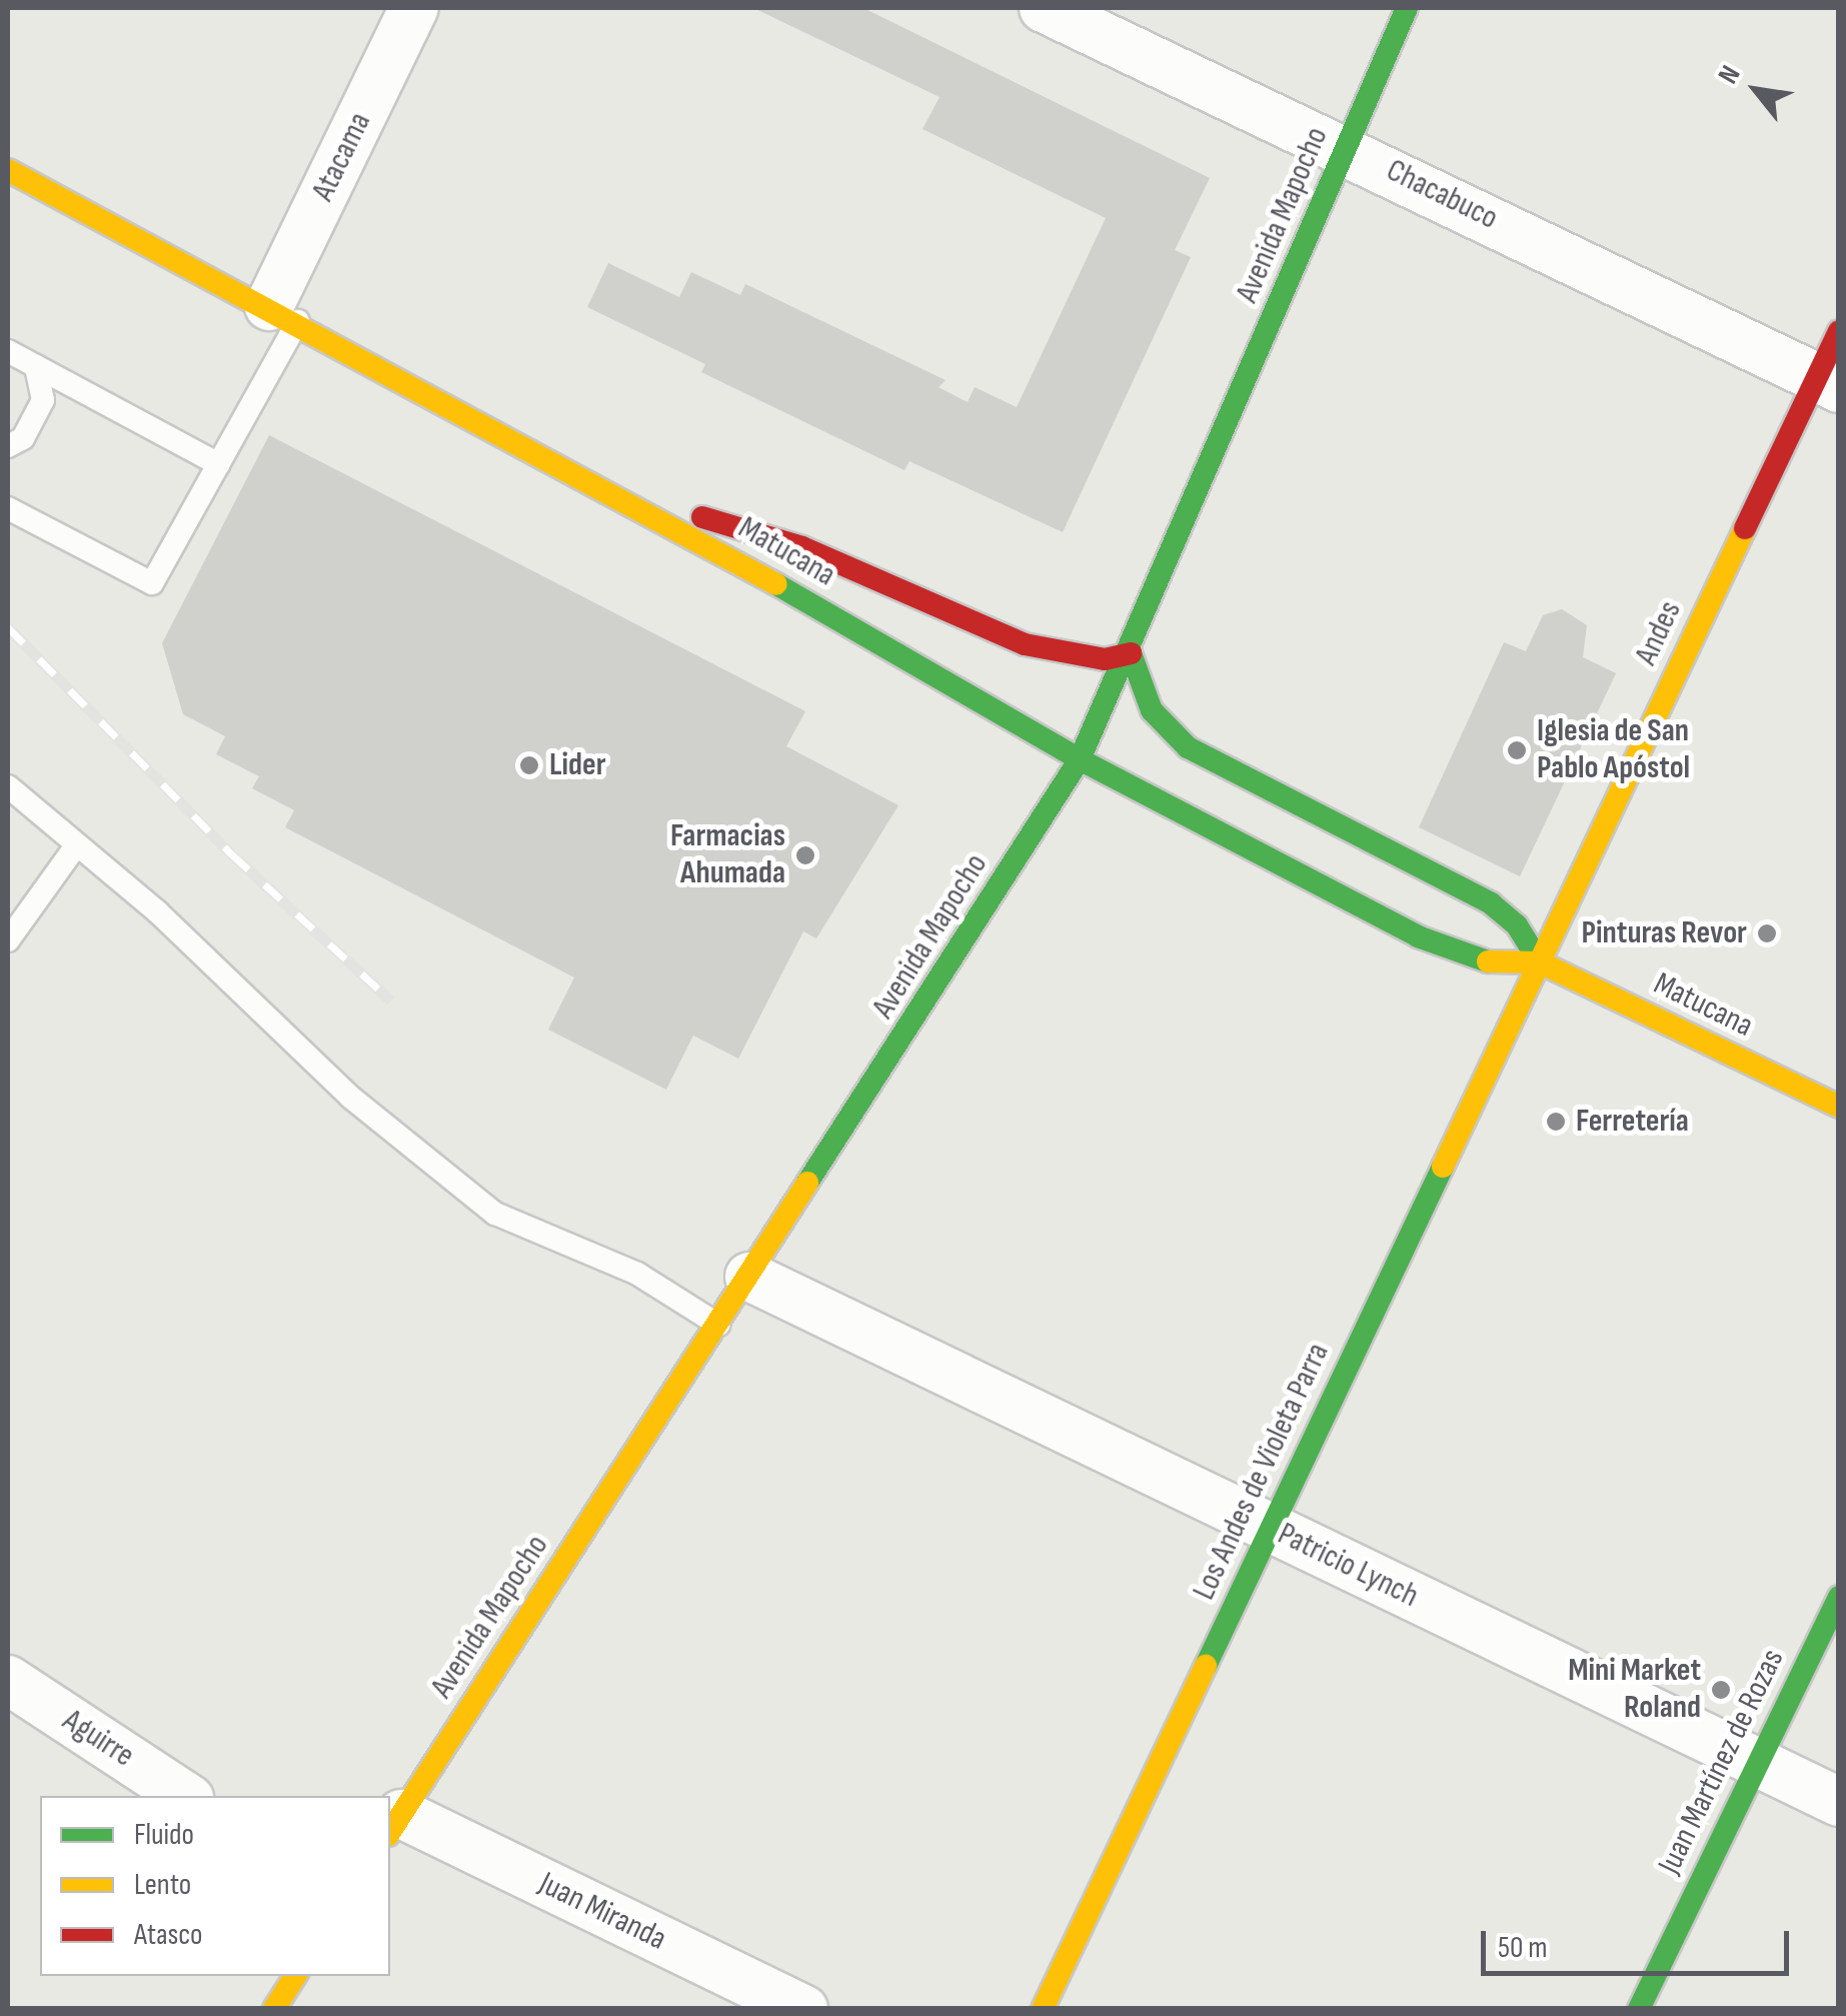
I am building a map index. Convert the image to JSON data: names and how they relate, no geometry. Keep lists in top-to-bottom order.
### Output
{
  "streets": {
    "main road": [
      "Avenida Mapocho",
      "Matucana",
      "Andes",
      "Los Andes de Violeta Parra",
      "Juan Martínez de Rozas"
    ],
    "street": [
      "Atacama",
      "Chacabuco",
      "Patricio Lynch",
      "Aguirre",
      "Juan Miranda"
    ]
  },
  "crossings": [
    ["Atacama", "Matucana"],
    ["Chacabuco", "Avenida Mapocho"],
    ["Chacabuco", "Andes"],
    ["Avenida Mapocho", "Matucana"],
    ["Avenida Mapocho", "Patricio Lynch"],
    ["Avenida Mapocho", "Juan Miranda"],
    ["Matucana", "Andes"],
    ["Matucana", "Los Andes de Violeta Parra"],
    ["Andes", "Los Andes de Violeta Parra"],
    ["Los Andes de Violeta Parra", "Patricio Lynch"],
    ["Patricio Lynch", "Juan Martínez de Rozas"]
  ],
  "places": [
    "Iglesia de San Pablo Apóstol",
    "Lider",
    "Farmacias Ahumada",
    "Pinturas Revor",
    "Ferretería",
    "Mini Market Roland"
  ],
  "legend": ["Fluido", "Lento", "Atasco"],
  "scale_bar": "50 m",
  "north": "top left"
}
